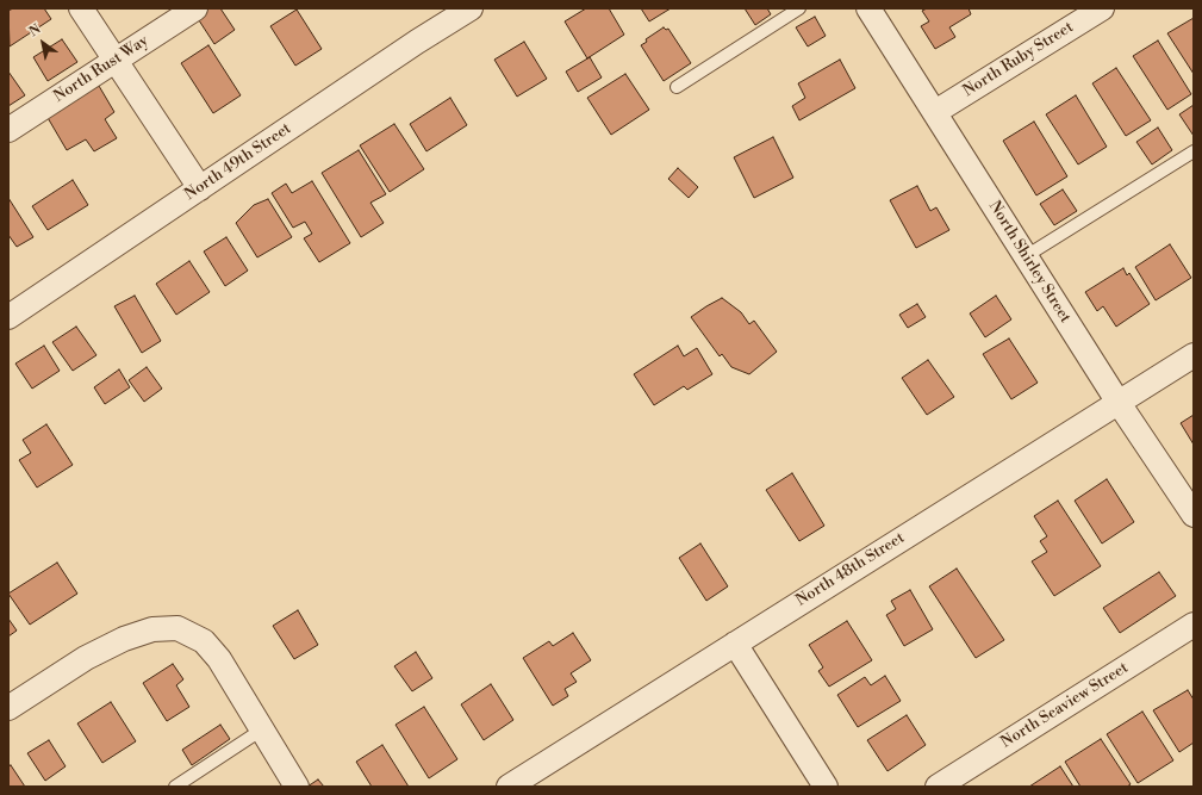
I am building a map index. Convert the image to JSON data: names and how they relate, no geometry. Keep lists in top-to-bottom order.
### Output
{
  "streets": {
    "street": [
      "North Ruby Street",
      "North Rust Way",
      "North 49th Street",
      "North Shirley Street",
      "North 48th Street",
      "North Seaview Street"
    ]
  },
  "crossings": [
    ["North Ruby Street", "North Shirley Street"],
    ["North Shirley Street", "North 48th Street"]
  ],
  "north": "top left"
}
